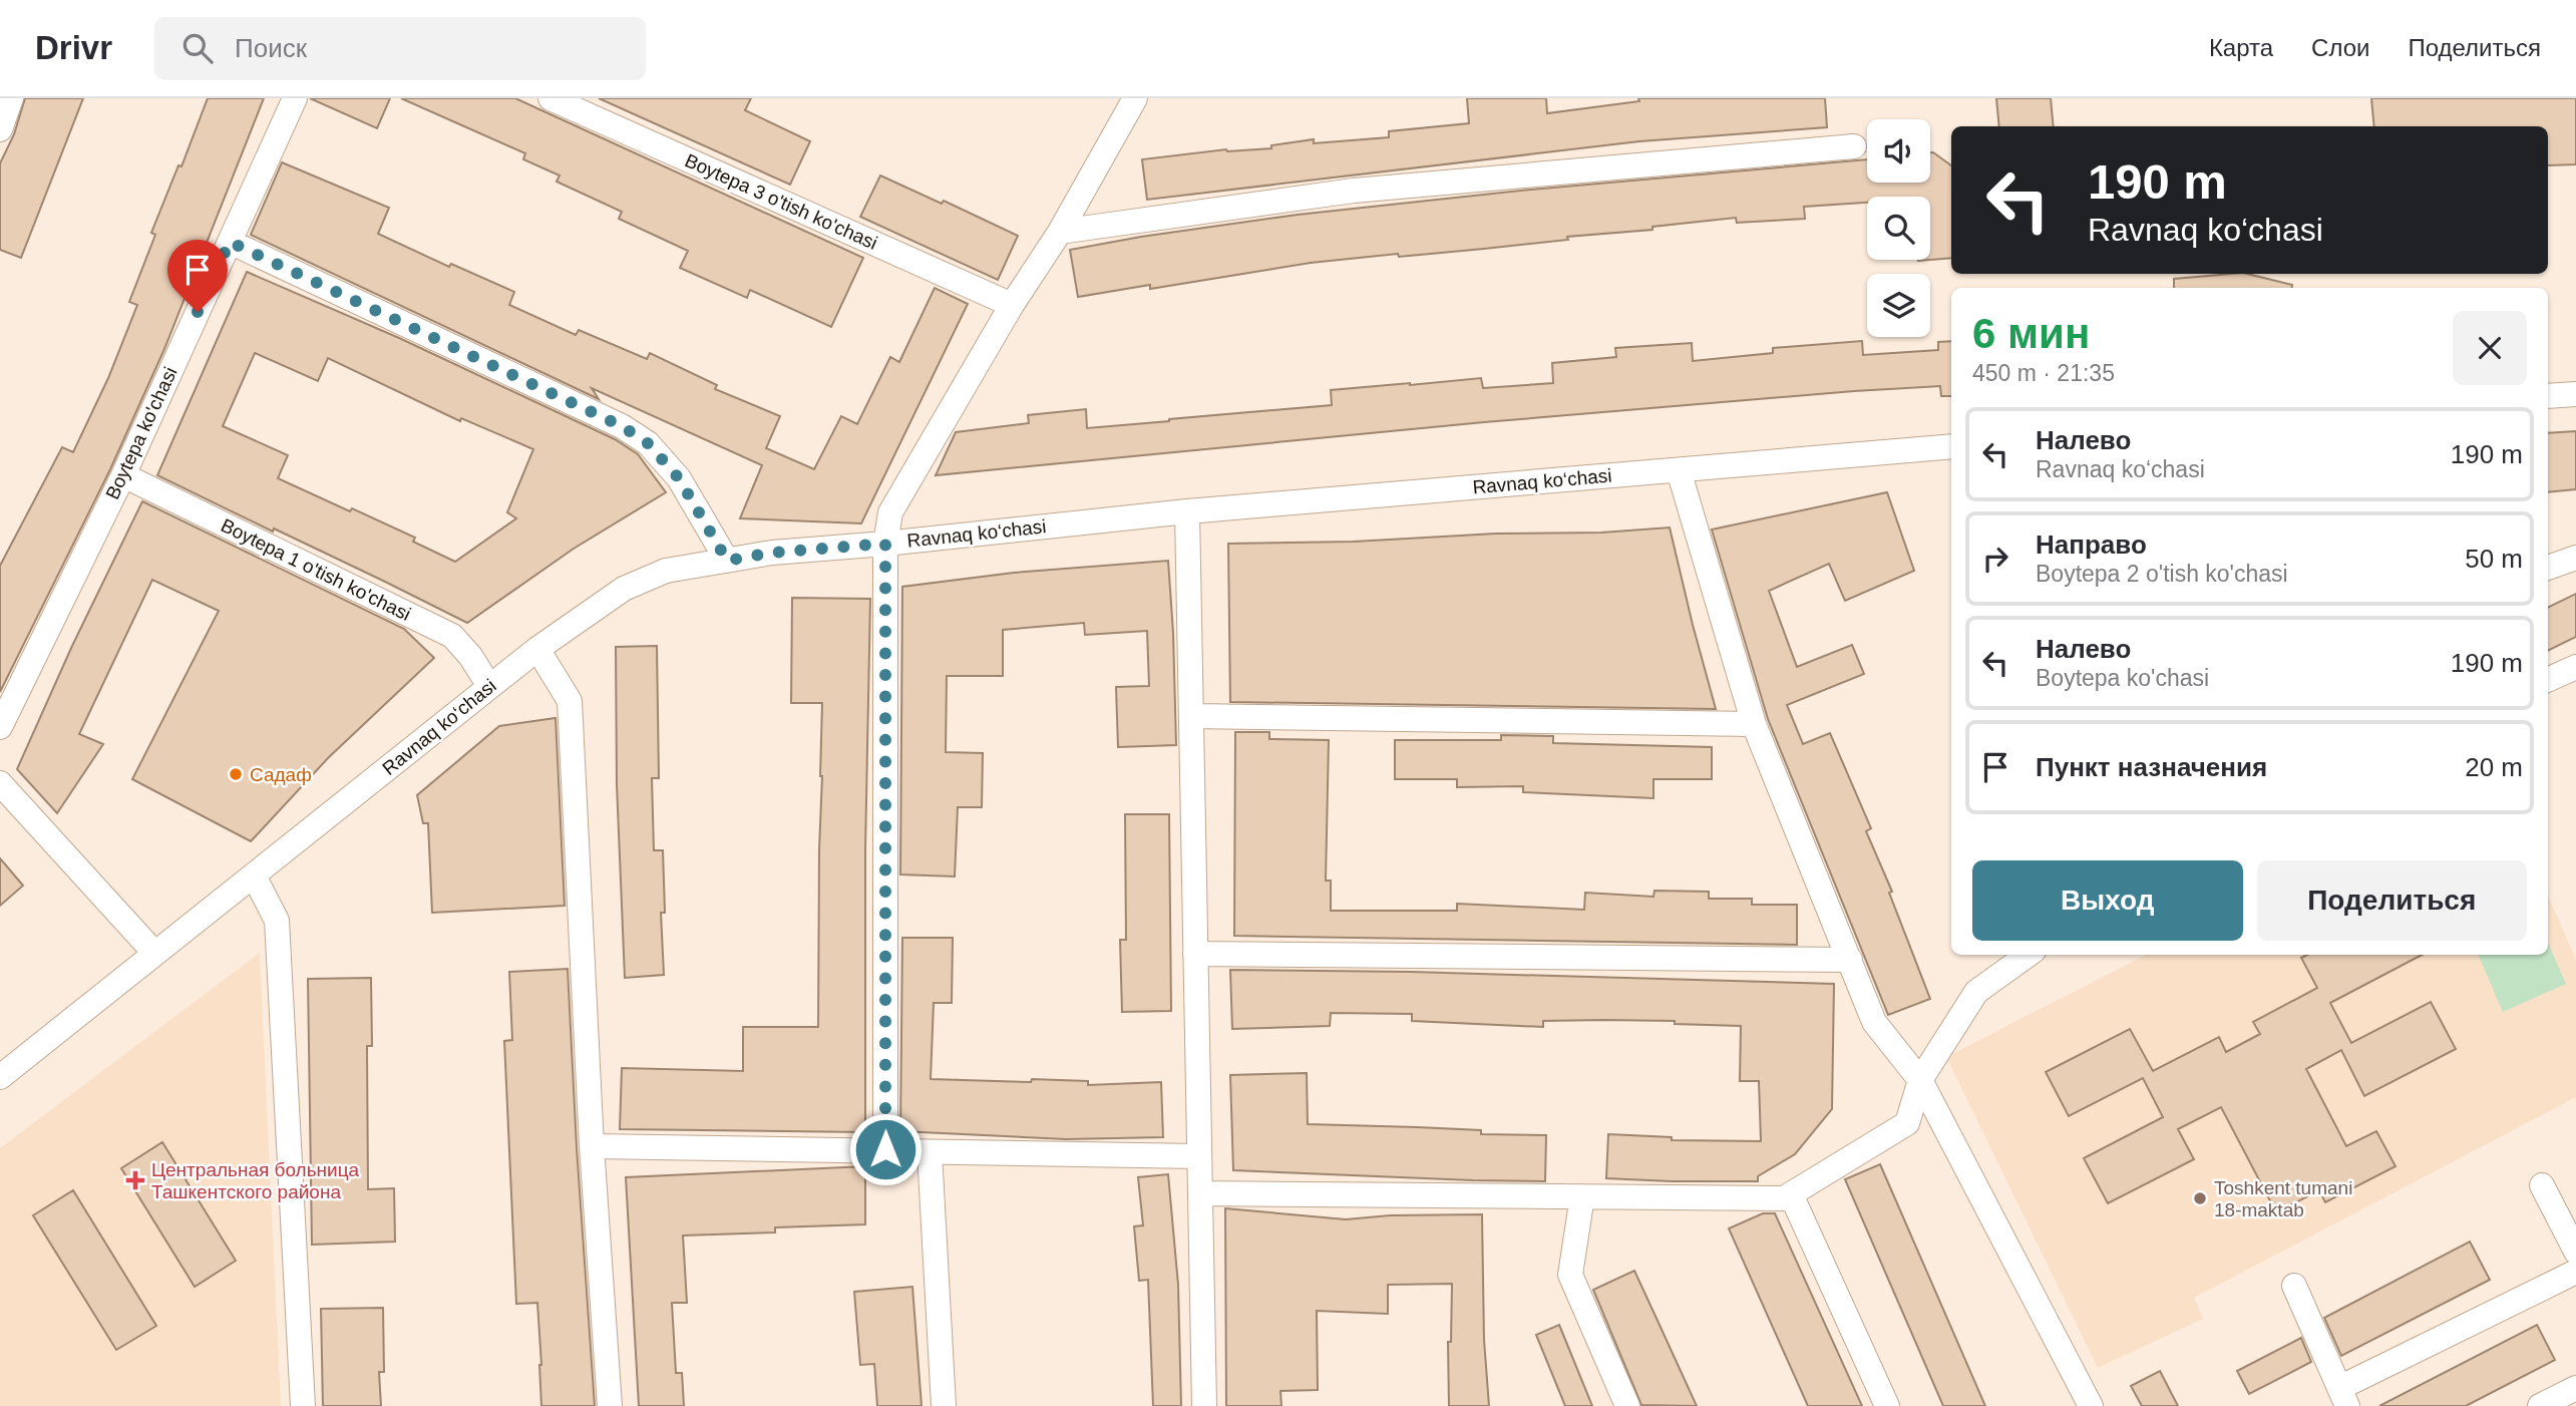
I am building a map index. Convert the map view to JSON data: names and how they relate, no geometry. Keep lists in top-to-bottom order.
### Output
{
  "streets": {
    "street": [
      "Boytepa 3 o'tish ko'chasi",
      "Boytepa ko'chasi",
      "Ravnaq ko‘chasi",
      "Boytepa 1 o'tish ko'chasi"
    ]
  },
  "crossings": [
    ["Boytepa ko'chasi", "Boytepa 1 o'tish ko'chasi"],
    ["Ravnaq ko‘chasi", "Boytepa 1 o'tish ko'chasi"]
  ],
  "places": {
    "other": ["Садаф", "Toshkent tumani 18-maktab"],
    "health": ["Центральная больница Ташкентского района"]
  },
  "page": {
    "header": "Drivr",
    "search": "Поиск",
    "nav": ["Карта", "Слои", "Поделиться"],
    "turn": ["190 m", "Ravnaq ko‘chasi"],
    "heading": ["6 мин", "450 m · 21:35"],
    "list": [
      {
        "name": "Налево",
        "note": "Ravnaq ko‘chasi",
        "value": "190 m"
      },
      {
        "name": "Направо",
        "note": "Boytepa 2 o'tish ko'chasi",
        "value": "50 m"
      },
      {
        "name": "Налево",
        "note": "Boytepa ko'chasi",
        "value": "190 m"
      },
      {
        "name": "Пункт назначения",
        "value": "20 m"
      }
    ],
    "buttons": ["Выход", "Поделиться"]
  }
}
